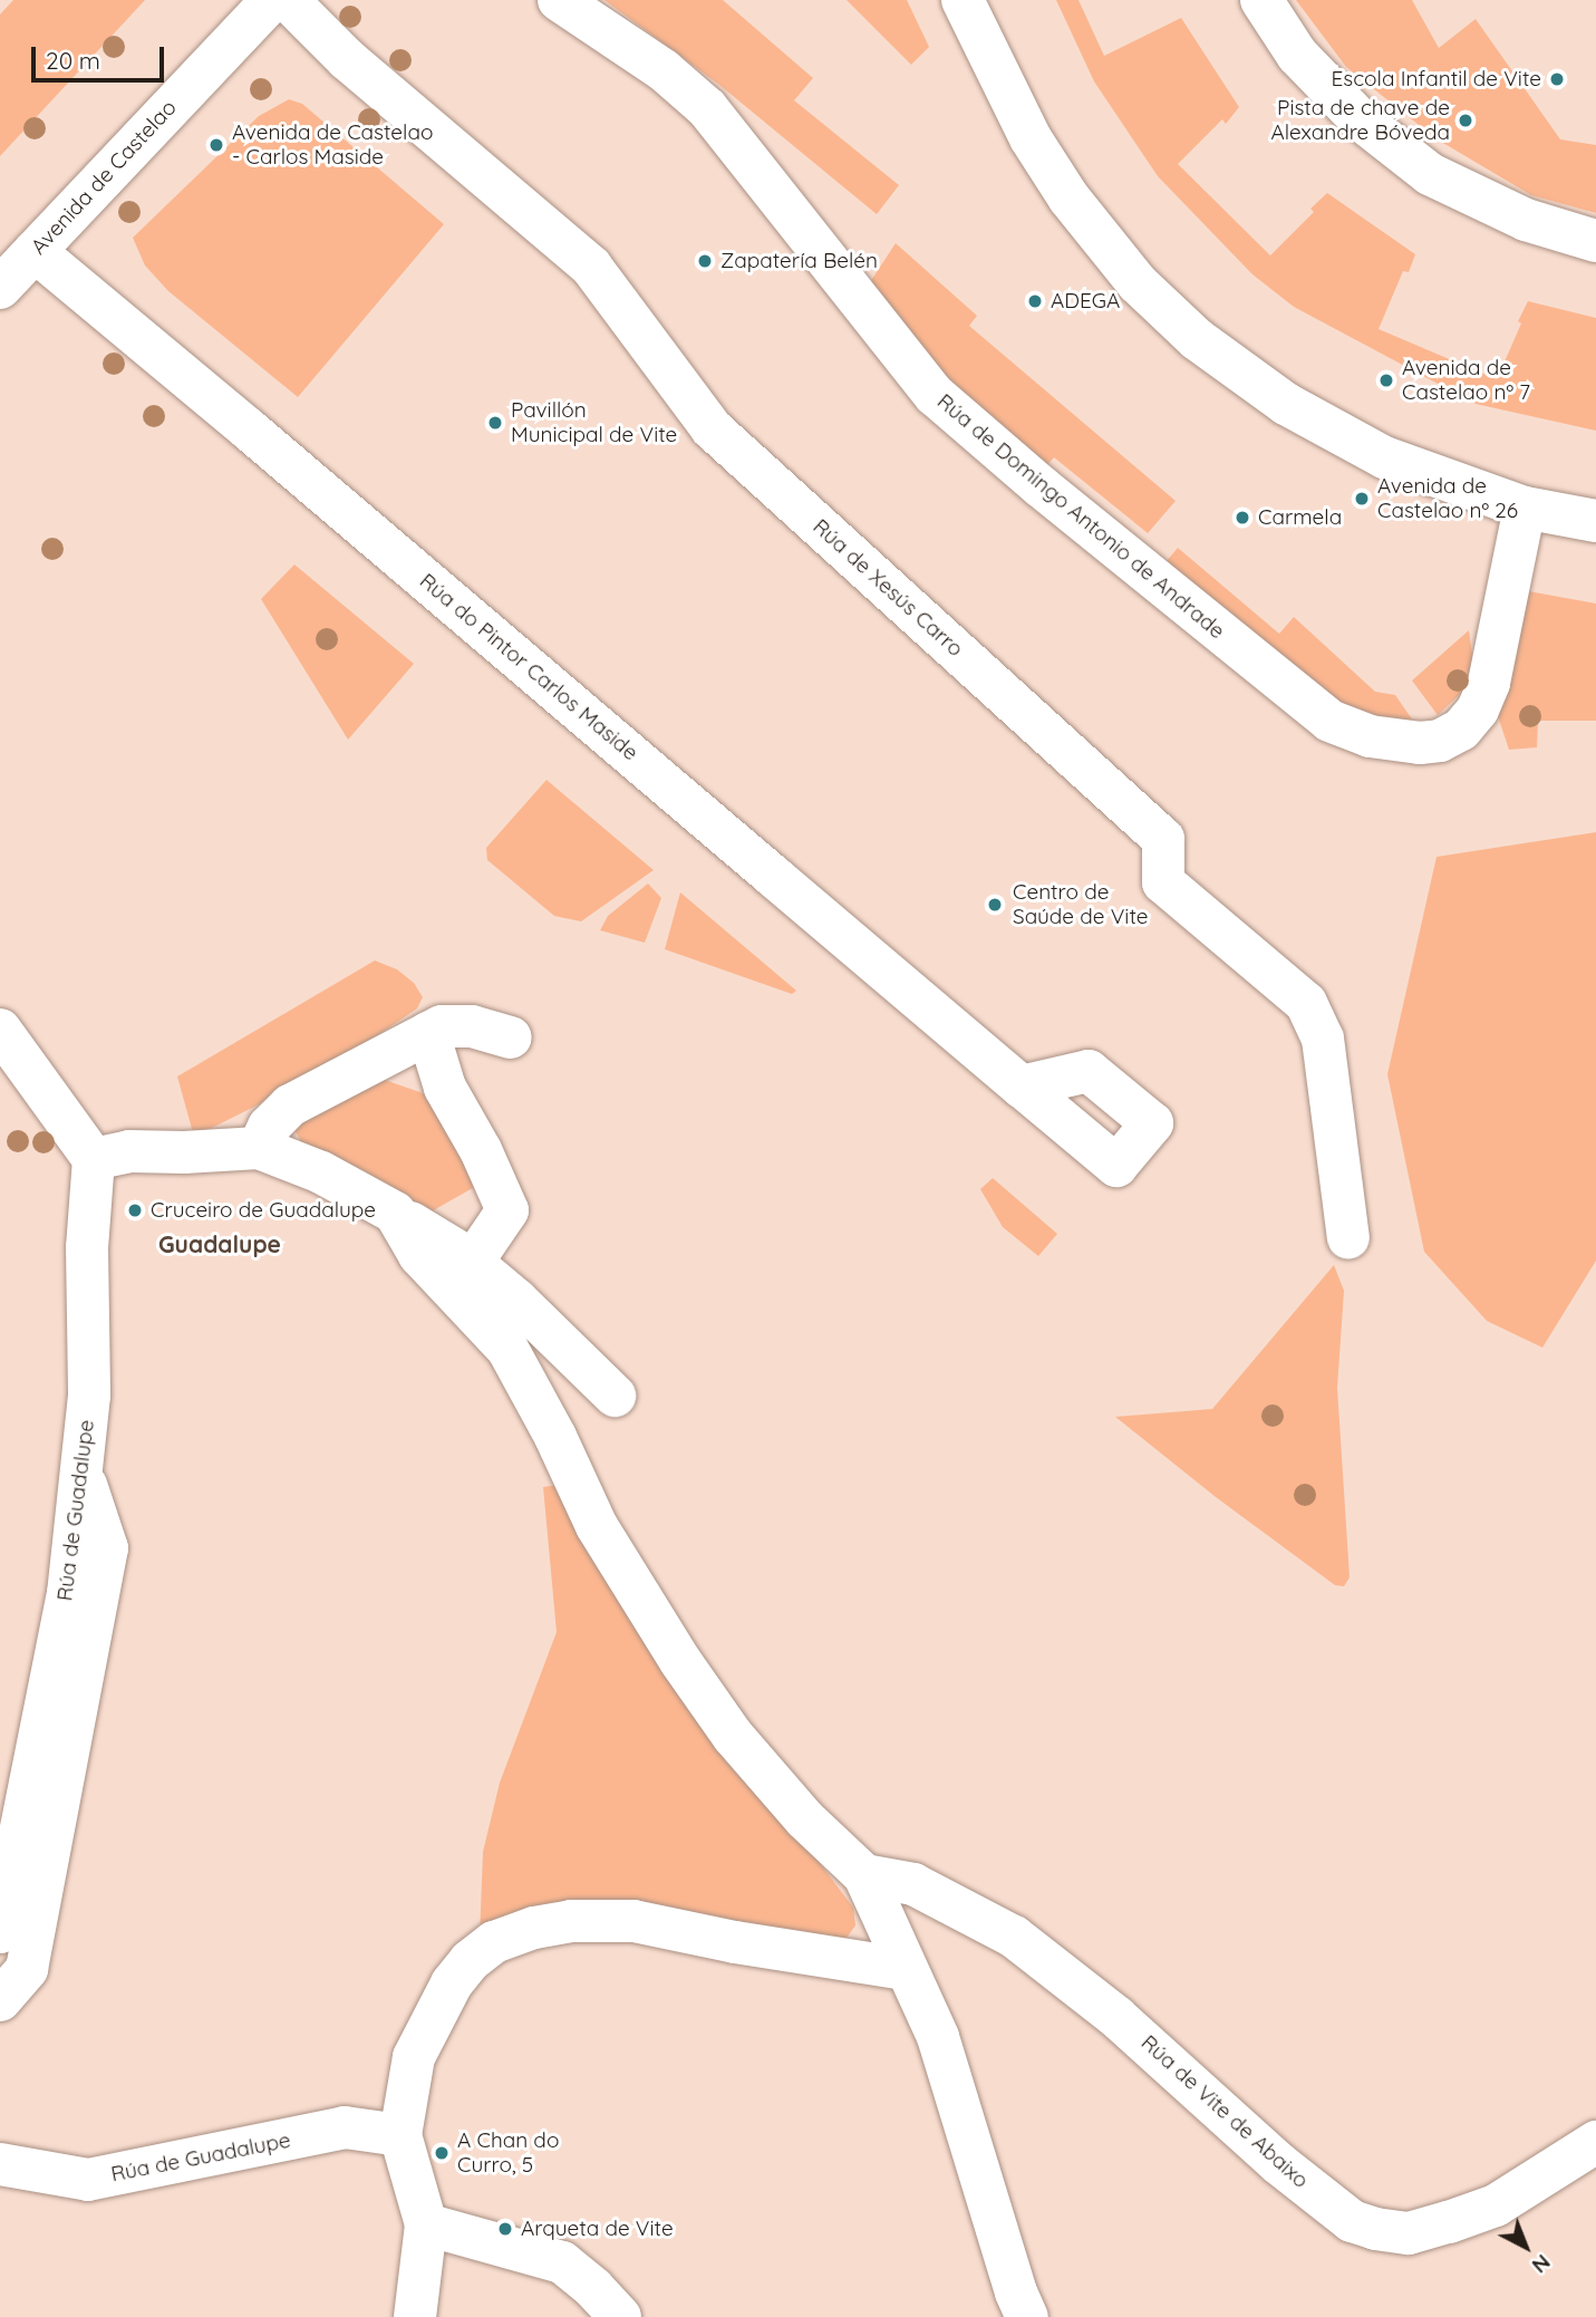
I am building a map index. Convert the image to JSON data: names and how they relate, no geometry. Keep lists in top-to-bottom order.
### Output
{
  "streets": {
    "street": [
      "Avenida de Castelao",
      "Rúa de Domingo Antonio de Andrade",
      "Rúa de Xesús Carro",
      "Rúa do Pintor Carlos Maside",
      "Rúa de Guadalupe",
      "Rúa de Vite de Abaixo"
    ]
  },
  "crossings": [
    ["Avenida de Castelao", "Rúa do Pintor Carlos Maside"]
  ],
  "districts": ["Guadalupe"],
  "places": [
    "Escola Infantil de Vite",
    "Pista de chave de Alexandre Bóveda",
    "Avenida de Castelao - Carlos Maside",
    "Zapatería Belén",
    "ADEGA",
    "Avenida de Castelao nº 7",
    "Pavillón Municipal de Vite",
    "Avenida de Castelao nº 26",
    "Carmela",
    "Centro de Saúde de Vite",
    "Cruceiro de Guadalupe",
    "A Chan do Curro, 5",
    "Arqueta de Vite"
  ],
  "scale_bar": "20 m",
  "north": "bottom right"
}
